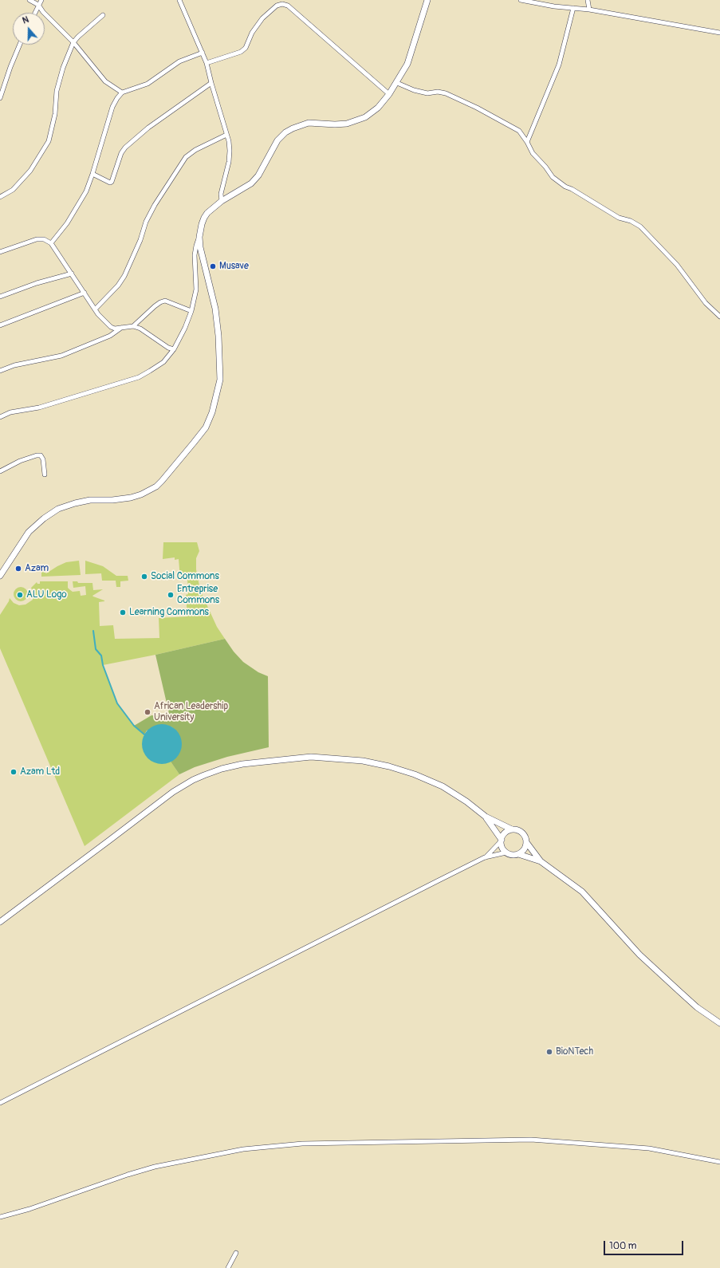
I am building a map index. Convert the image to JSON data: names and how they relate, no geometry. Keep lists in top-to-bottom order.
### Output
{
  "places": [
    "Musave",
    "Azam",
    "Social Commons",
    "ALU Logo",
    "Entreprise Commons",
    "Learning Commons",
    "African Leadership University",
    "Azam Ltd",
    "BioNTech"
  ],
  "scale_bar": "100 m",
  "north": "top"
}
